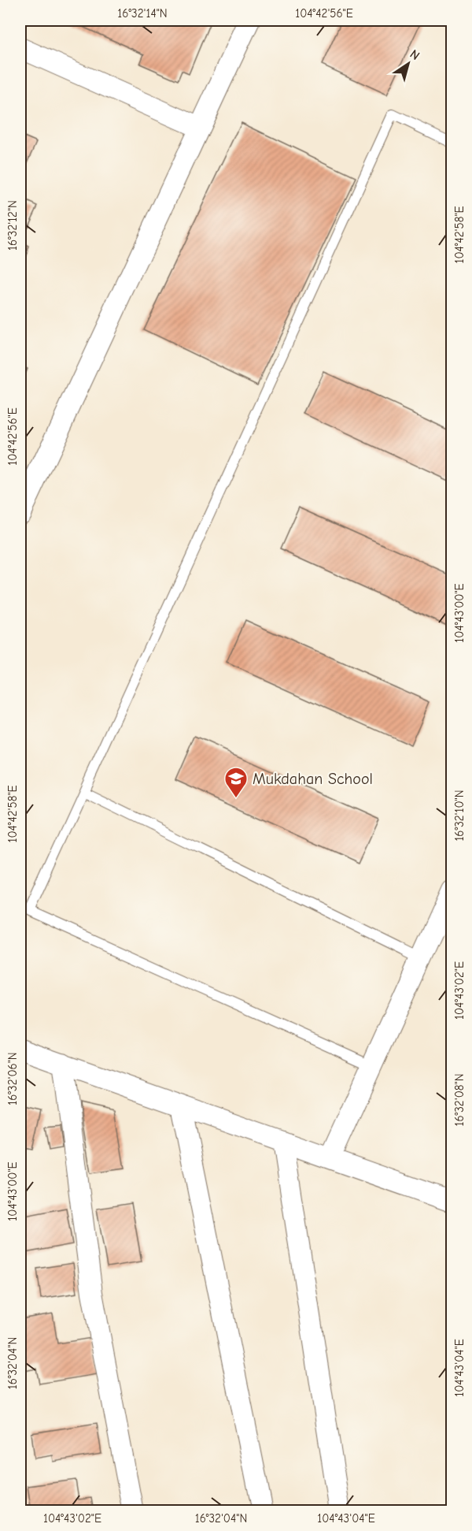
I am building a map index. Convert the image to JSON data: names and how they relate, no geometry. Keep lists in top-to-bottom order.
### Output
{
  "places": {
    "school or university": ["Mukdahan School"]
  },
  "north": "top right",
  "coordinates": [
    "16°32'14\"N",
    "104°42'56\"E",
    "16°32'12\"N",
    "104°42'58\"E",
    "104°43'00\"E",
    "16°32'10\"N",
    "104°43'02\"E",
    "16°32'06\"N",
    "16°32'08\"N",
    "16°32'04\"N",
    "104°43'04\"E"
  ]
}
